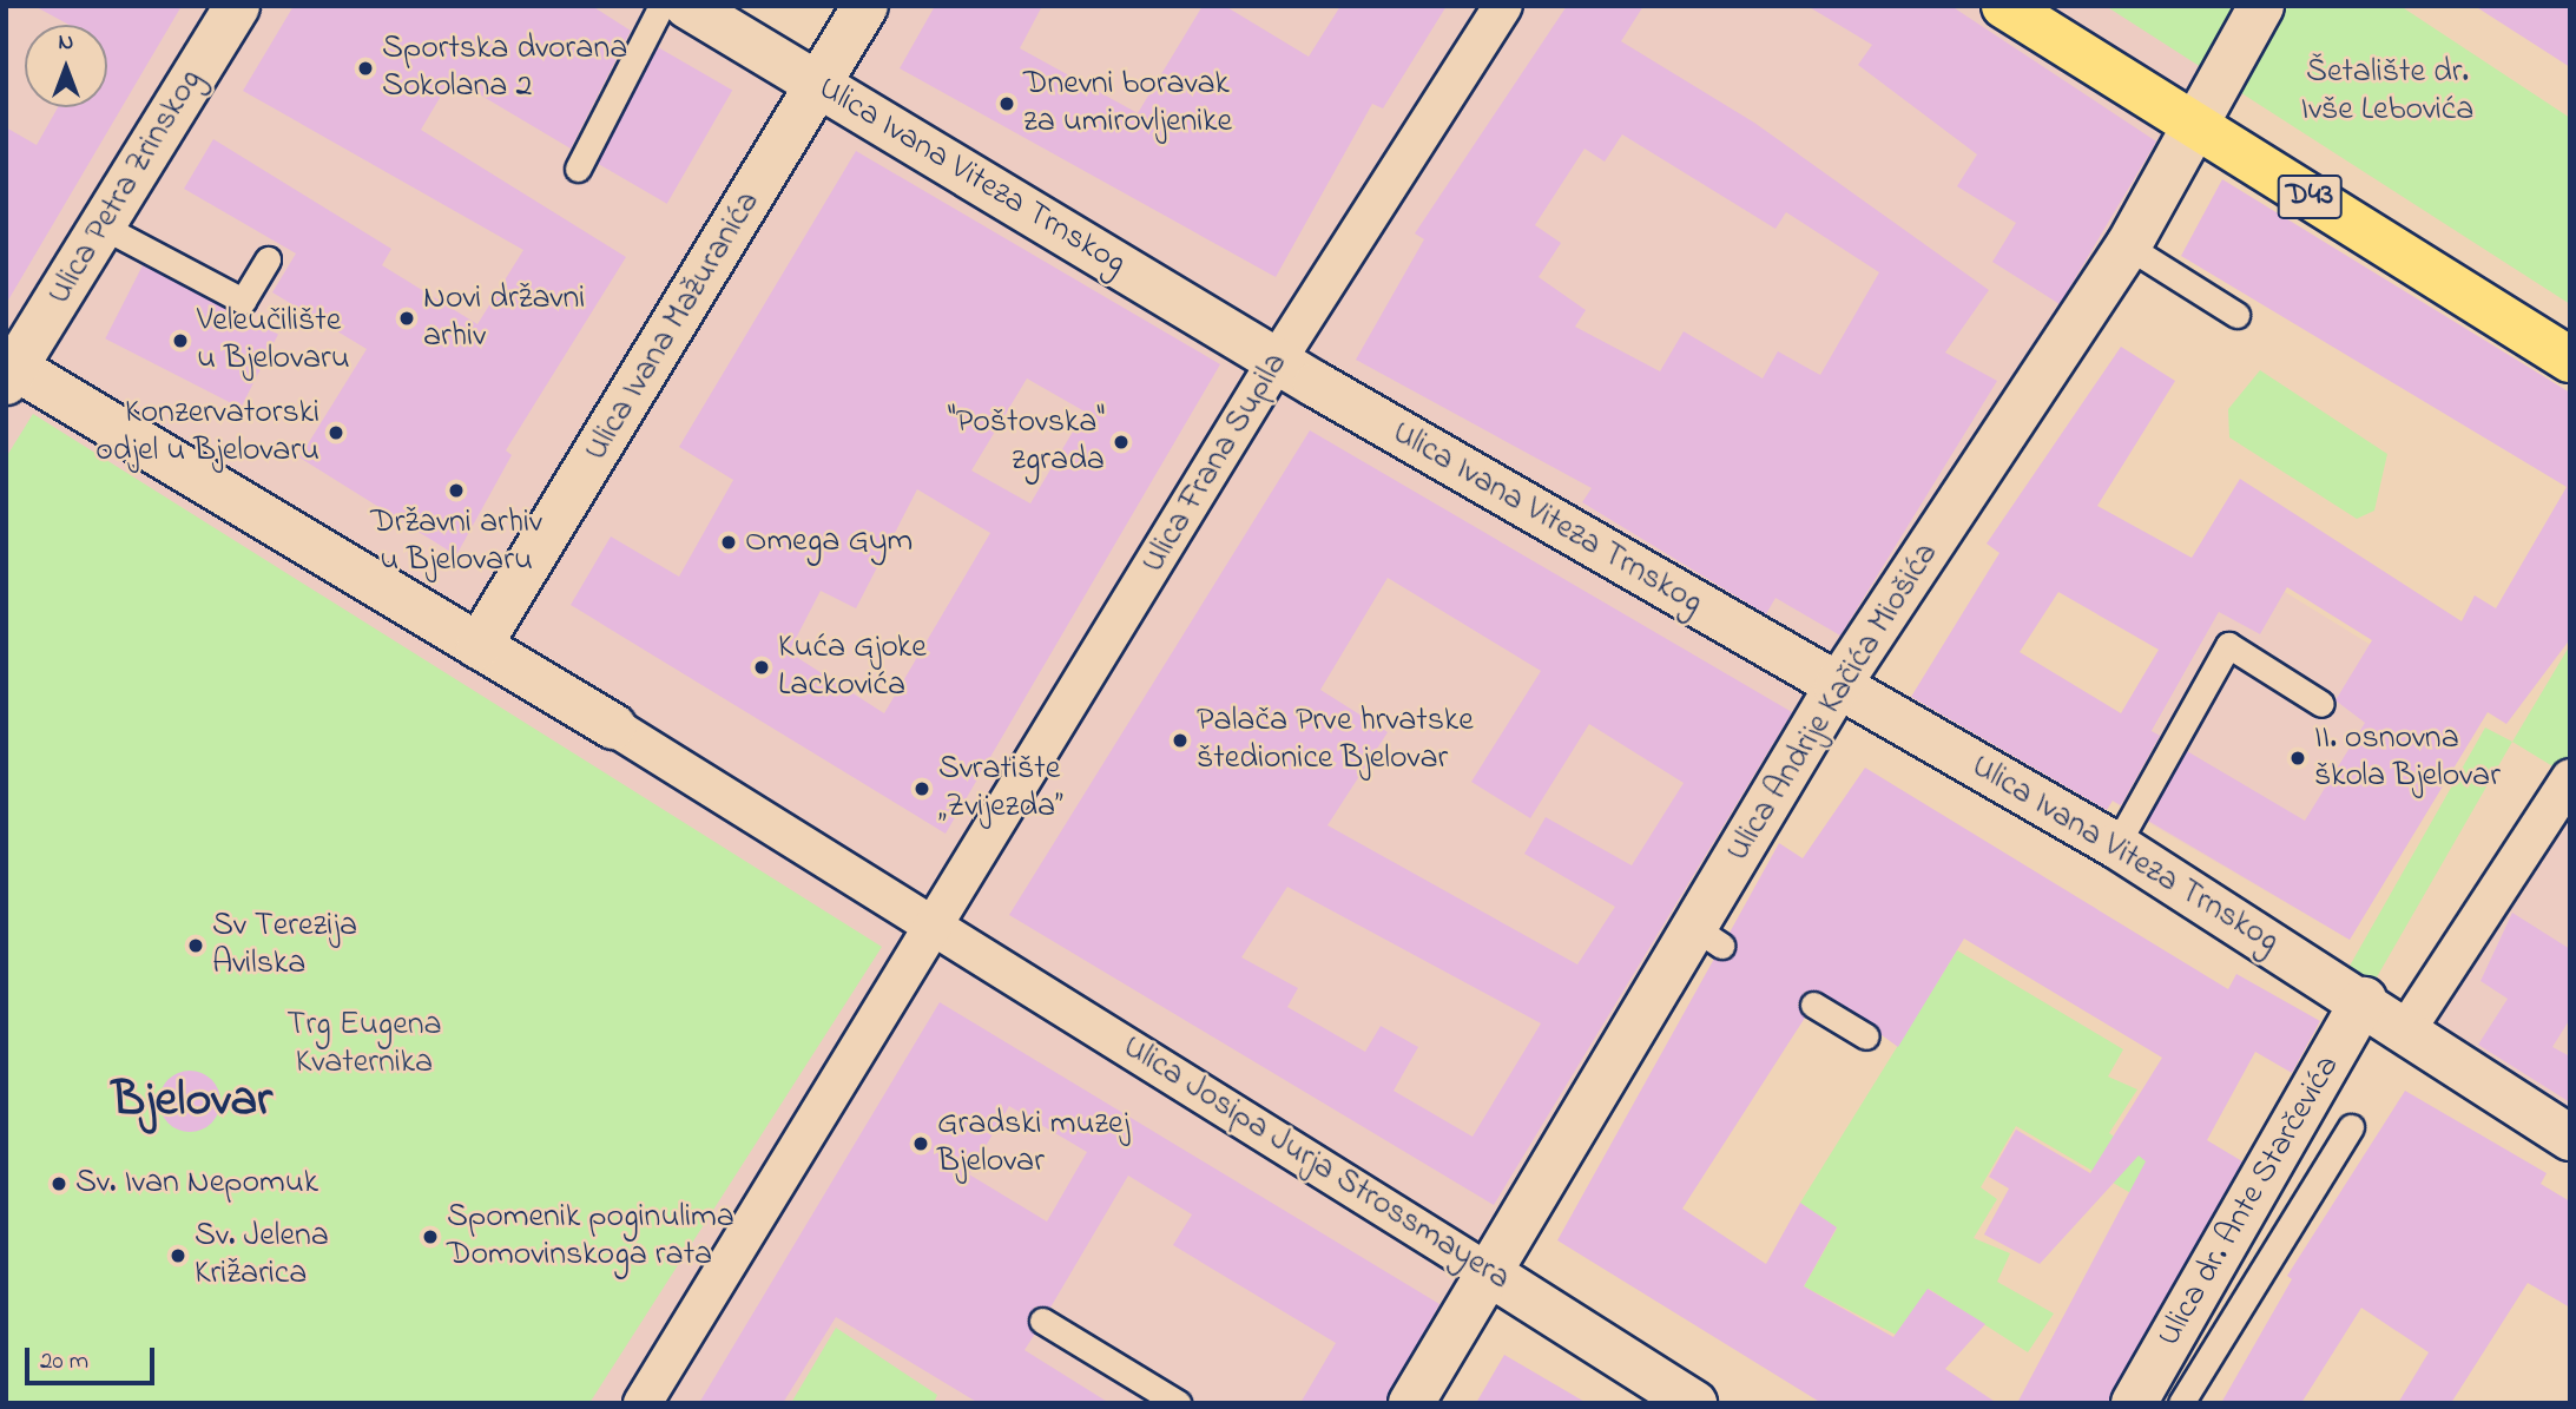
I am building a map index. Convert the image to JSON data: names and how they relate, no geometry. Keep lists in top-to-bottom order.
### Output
{
  "streets": {
    "main road": ["D43"],
    "street": [
      "Ulica Ivana Viteza Trnskog",
      "Ulica Petra Zrinskog",
      "Ulica Ivana Mažuranića",
      "Ulica Frana Supila",
      "Ulica Andrije Kačića Miošića",
      "Ulica Josipa Jurja Strossmayera",
      "Ulica dr. Ante Starčevića"
    ]
  },
  "crossings": [
    ["Ulica Ivana Viteza Trnskog", "Ulica Ivana Mažuranića"],
    ["Ulica Ivana Viteza Trnskog", "Ulica Frana Supila"],
    ["Ulica Ivana Viteza Trnskog", "Ulica Andrije Kačića Miošića"],
    ["Ulica Ivana Viteza Trnskog", "Ulica dr. Ante Starčevića"],
    ["D43", "Ulica Andrije Kačića Miošića"],
    ["Ulica Frana Supila", "Ulica Josipa Jurja Strossmayera"],
    ["Ulica Andrije Kačića Miošića", "Ulica Josipa Jurja Strossmayera"]
  ],
  "districts": ["Bjelovar"],
  "parks": ["Šetalište dr. Ivše Lebovića", "Trg Eugena Kvaternika"],
  "places": [
    "Sportska dvorana Sokolana 2",
    "Dnevni boravak za umirovljenike",
    "Novi državni arhiv",
    "Veleučilište u Bjelovaru",
    "Konzervatorski odjel u Bjelovaru",
    "\"Poštovska\" zgrada",
    "Državni arhiv u Bjelovaru",
    "Omega Gym",
    "Kuća Gjoke Lackovića",
    "Palača Prve hrvatske štedionice Bjelovar",
    "II. osnovna škola Bjelovar",
    "Svratište „Zvijezda”",
    "Sv Terezija Avilska",
    "Gradski muzej Bjelovar",
    "Sv. Ivan Nepomuk",
    "Spomenik poginulima Domovinskoga rata",
    "Sv. Jelena Križarica"
  ],
  "scale_bar": "20 m",
  "north": "top"
}
